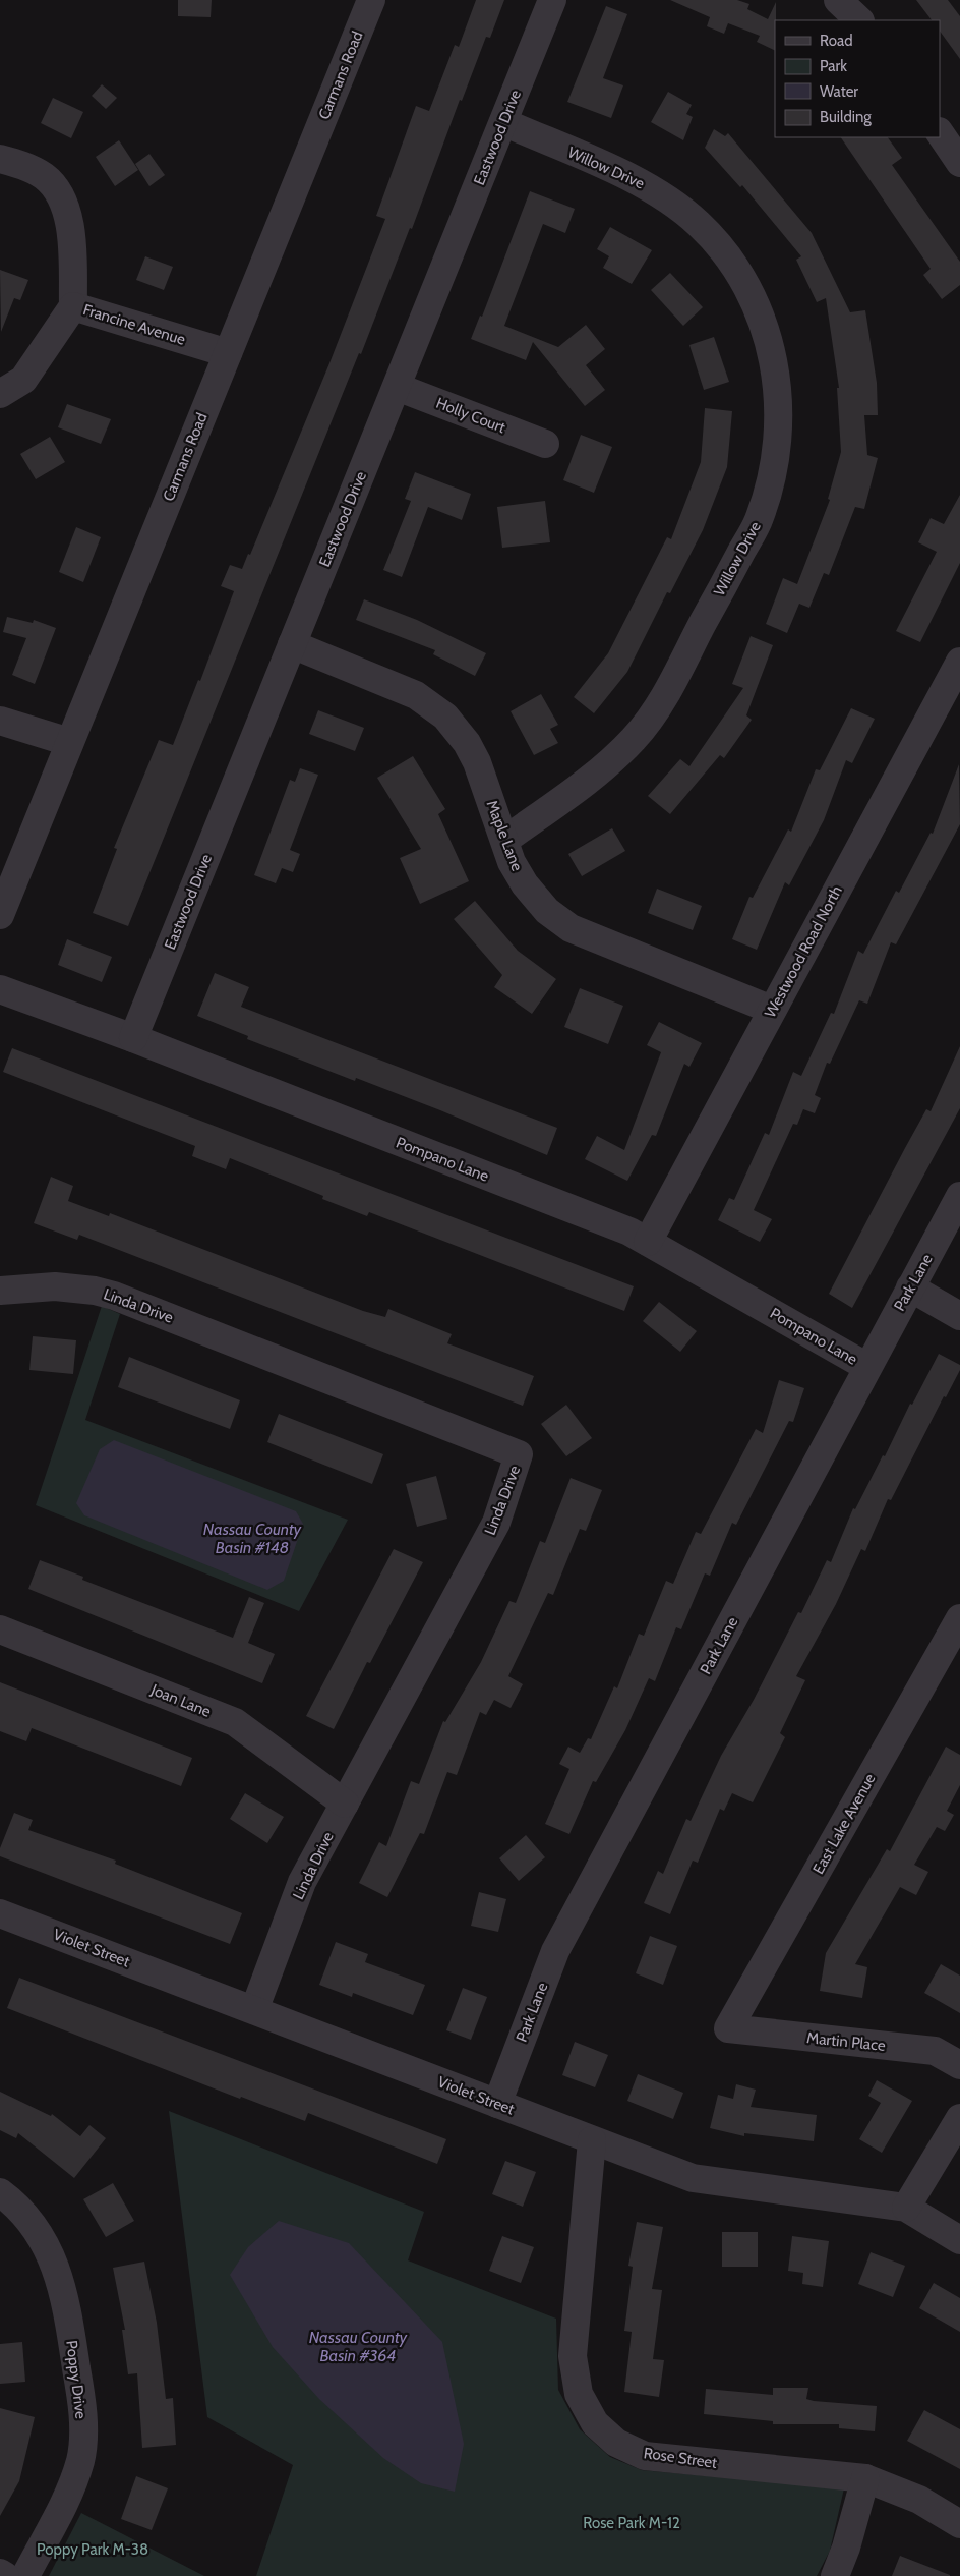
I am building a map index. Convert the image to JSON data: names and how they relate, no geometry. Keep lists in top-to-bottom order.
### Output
{
  "streets": {
    "street": [
      "Carmans Road",
      "Eastwood Drive",
      "Willow Drive",
      "Francine Avenue",
      "Holly Court",
      "Maple Lane",
      "Westwood Road North",
      "Pompano Lane",
      "Park Lane",
      "Linda Drive",
      "Joan Lane",
      "East Lake Avenue",
      "Violet Street",
      "Martin Place",
      "Poppy Drive",
      "Rose Street"
    ]
  },
  "crossings": [
    ["Carmans Road", "Francine Avenue"],
    ["Eastwood Drive", "Willow Drive"],
    ["Eastwood Drive", "Holly Court"],
    ["Eastwood Drive", "Maple Lane"],
    ["Eastwood Drive", "Pompano Lane"],
    ["Willow Drive", "Maple Lane"],
    ["Maple Lane", "Westwood Road North"],
    ["Westwood Road North", "Pompano Lane"],
    ["Pompano Lane", "Park Lane"],
    ["Park Lane", "Violet Street"],
    ["Linda Drive", "Joan Lane"],
    ["Linda Drive", "Violet Street"],
    ["East Lake Avenue", "Martin Place"],
    ["Violet Street", "Rose Street"]
  ],
  "water": ["Nassau County Basin #148", "Nassau County Basin #364"],
  "parks": ["Rose Park M-12", "Poppy Park M-38"],
  "legend": [
    "Road",
    "Park",
    "Water",
    "Building"
  ]
}
